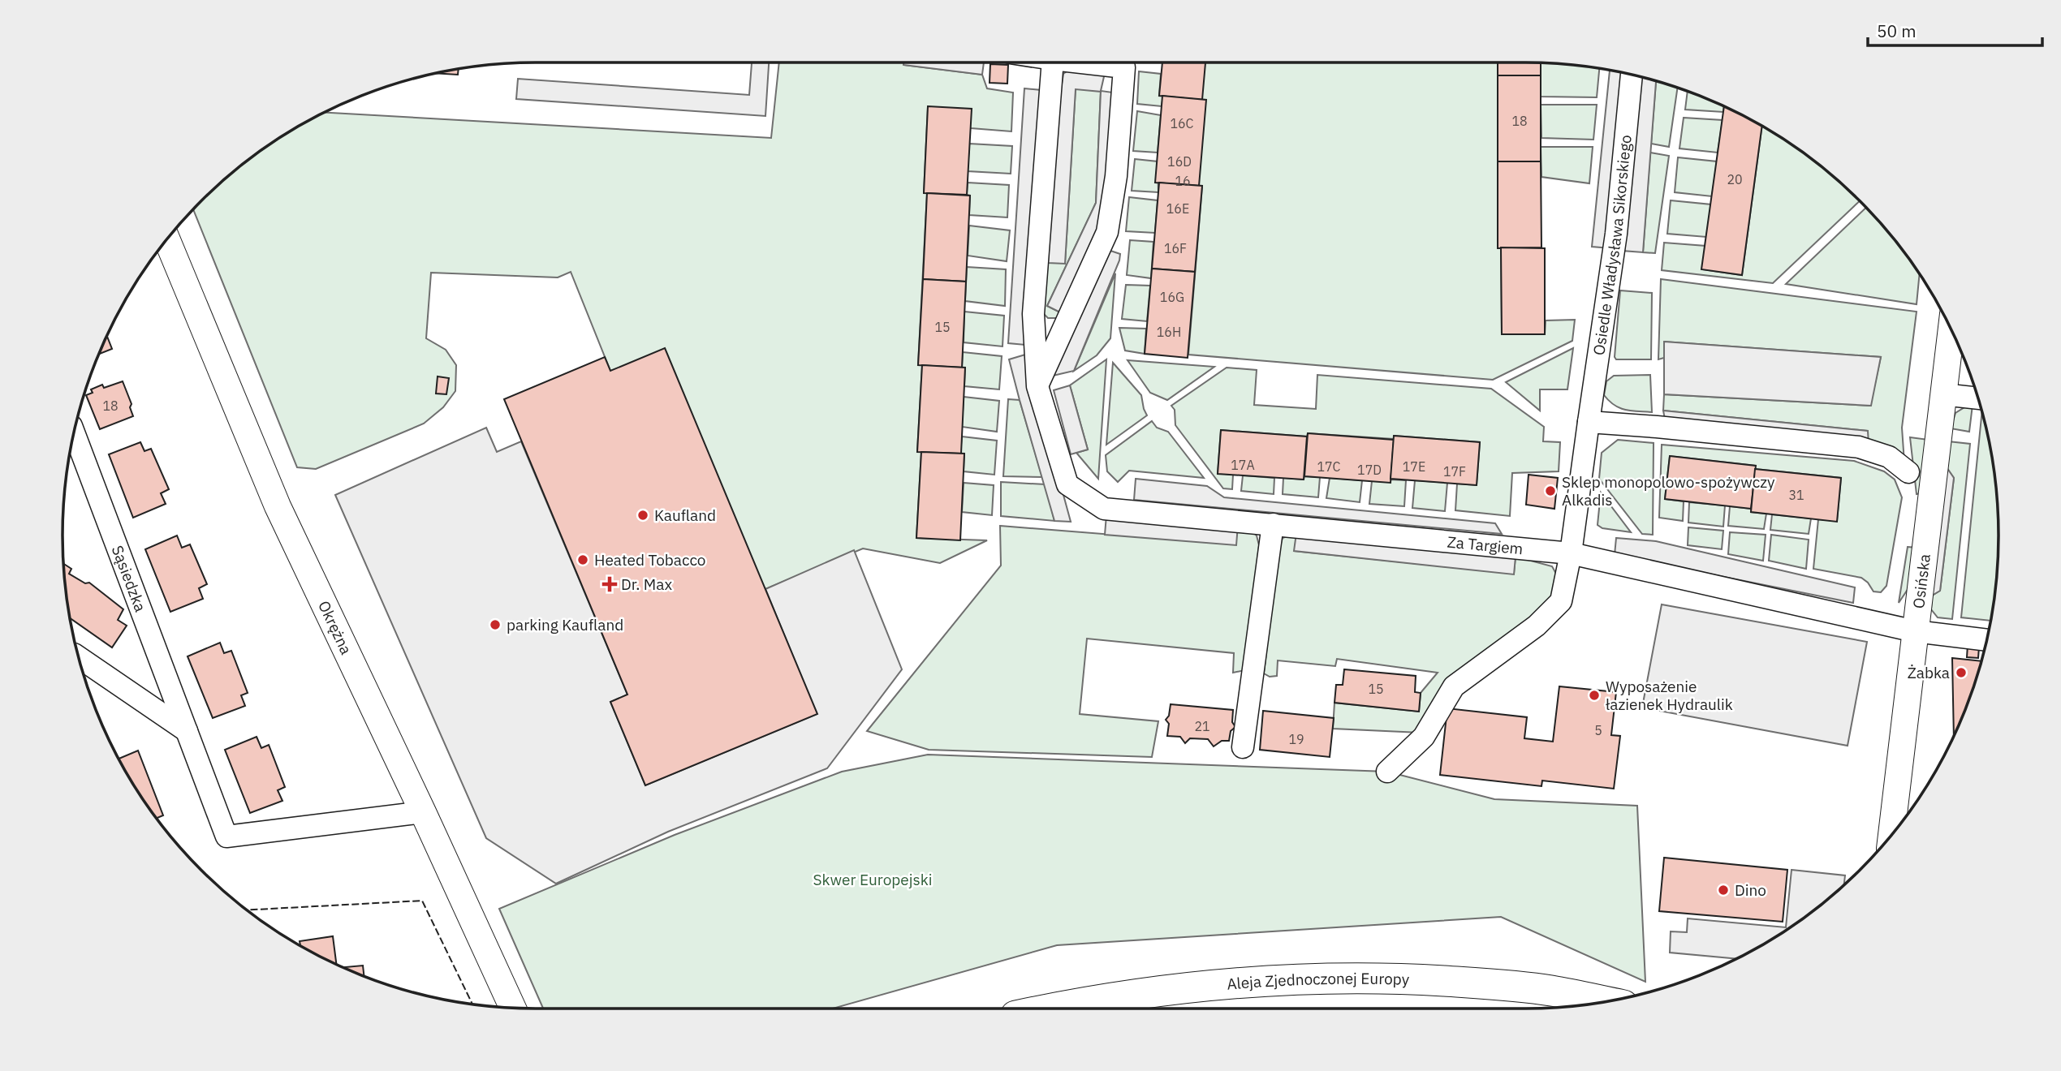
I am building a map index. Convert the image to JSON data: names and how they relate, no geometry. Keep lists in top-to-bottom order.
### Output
{
  "streets": {
    "main road": ["Aleja Zjednoczonej Europy"],
    "street": [
      "Osiedle Władysława Sikorskiego",
      "Za Targiem",
      "Sąsiedzka",
      "Osińska",
      "Okrężna"
    ]
  },
  "crossings": [
    ["Osiedle Władysława Sikorskiego", "Za Targiem"],
    ["Za Targiem", "Osińska"],
    ["Sąsiedzka", "Okrężna"]
  ],
  "parks": ["Skwer Europejski"],
  "places": {
    "other": [
      "Sklep monopolowo-spożywczy Alkadis",
      "Kaufland",
      "Heated Tobacco",
      "parking Kaufland",
      "Żabka",
      "Wyposażenie łazienek Hydraulik",
      "Dino"
    ],
    "health": ["Dr. Max"]
  },
  "house_numbers": [
    "18",
    "16C",
    "16D",
    "20",
    "16",
    "16E",
    "16F",
    "16G",
    "15",
    "16H",
    "18",
    "17A",
    "17C",
    "17E",
    "17D",
    "17F",
    "31",
    "15",
    "21",
    "5",
    "19"
  ],
  "scale_bar": "50 m"
}
